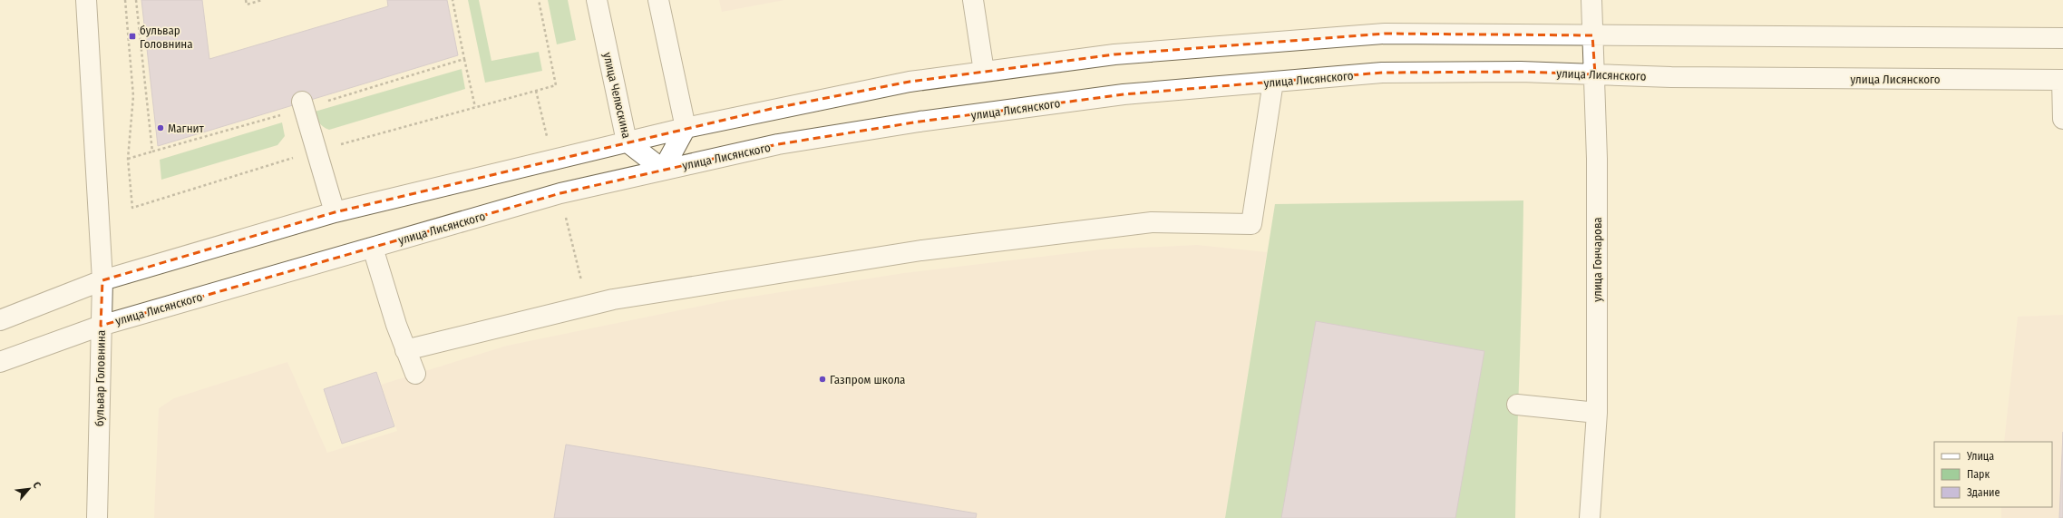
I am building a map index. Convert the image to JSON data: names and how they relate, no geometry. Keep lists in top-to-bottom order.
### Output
{
  "streets": {
    "street": [
      "улица Лисянского",
      "улица Челюскина",
      "улица Гончарова",
      "бульвар Головнина"
    ]
  },
  "crossings": [
    ["улица Лисянского", "улица Челюскина"],
    ["улица Лисянского", "улица Гончарова"],
    ["улица Лисянского", "бульвар Головнина"]
  ],
  "places": {
    "transit": ["бульвар Головнина"],
    "other": ["Магнит", "Газпром школа"]
  },
  "legend": ["Улица", "Парк", "Здание"],
  "north": "top right"
}
